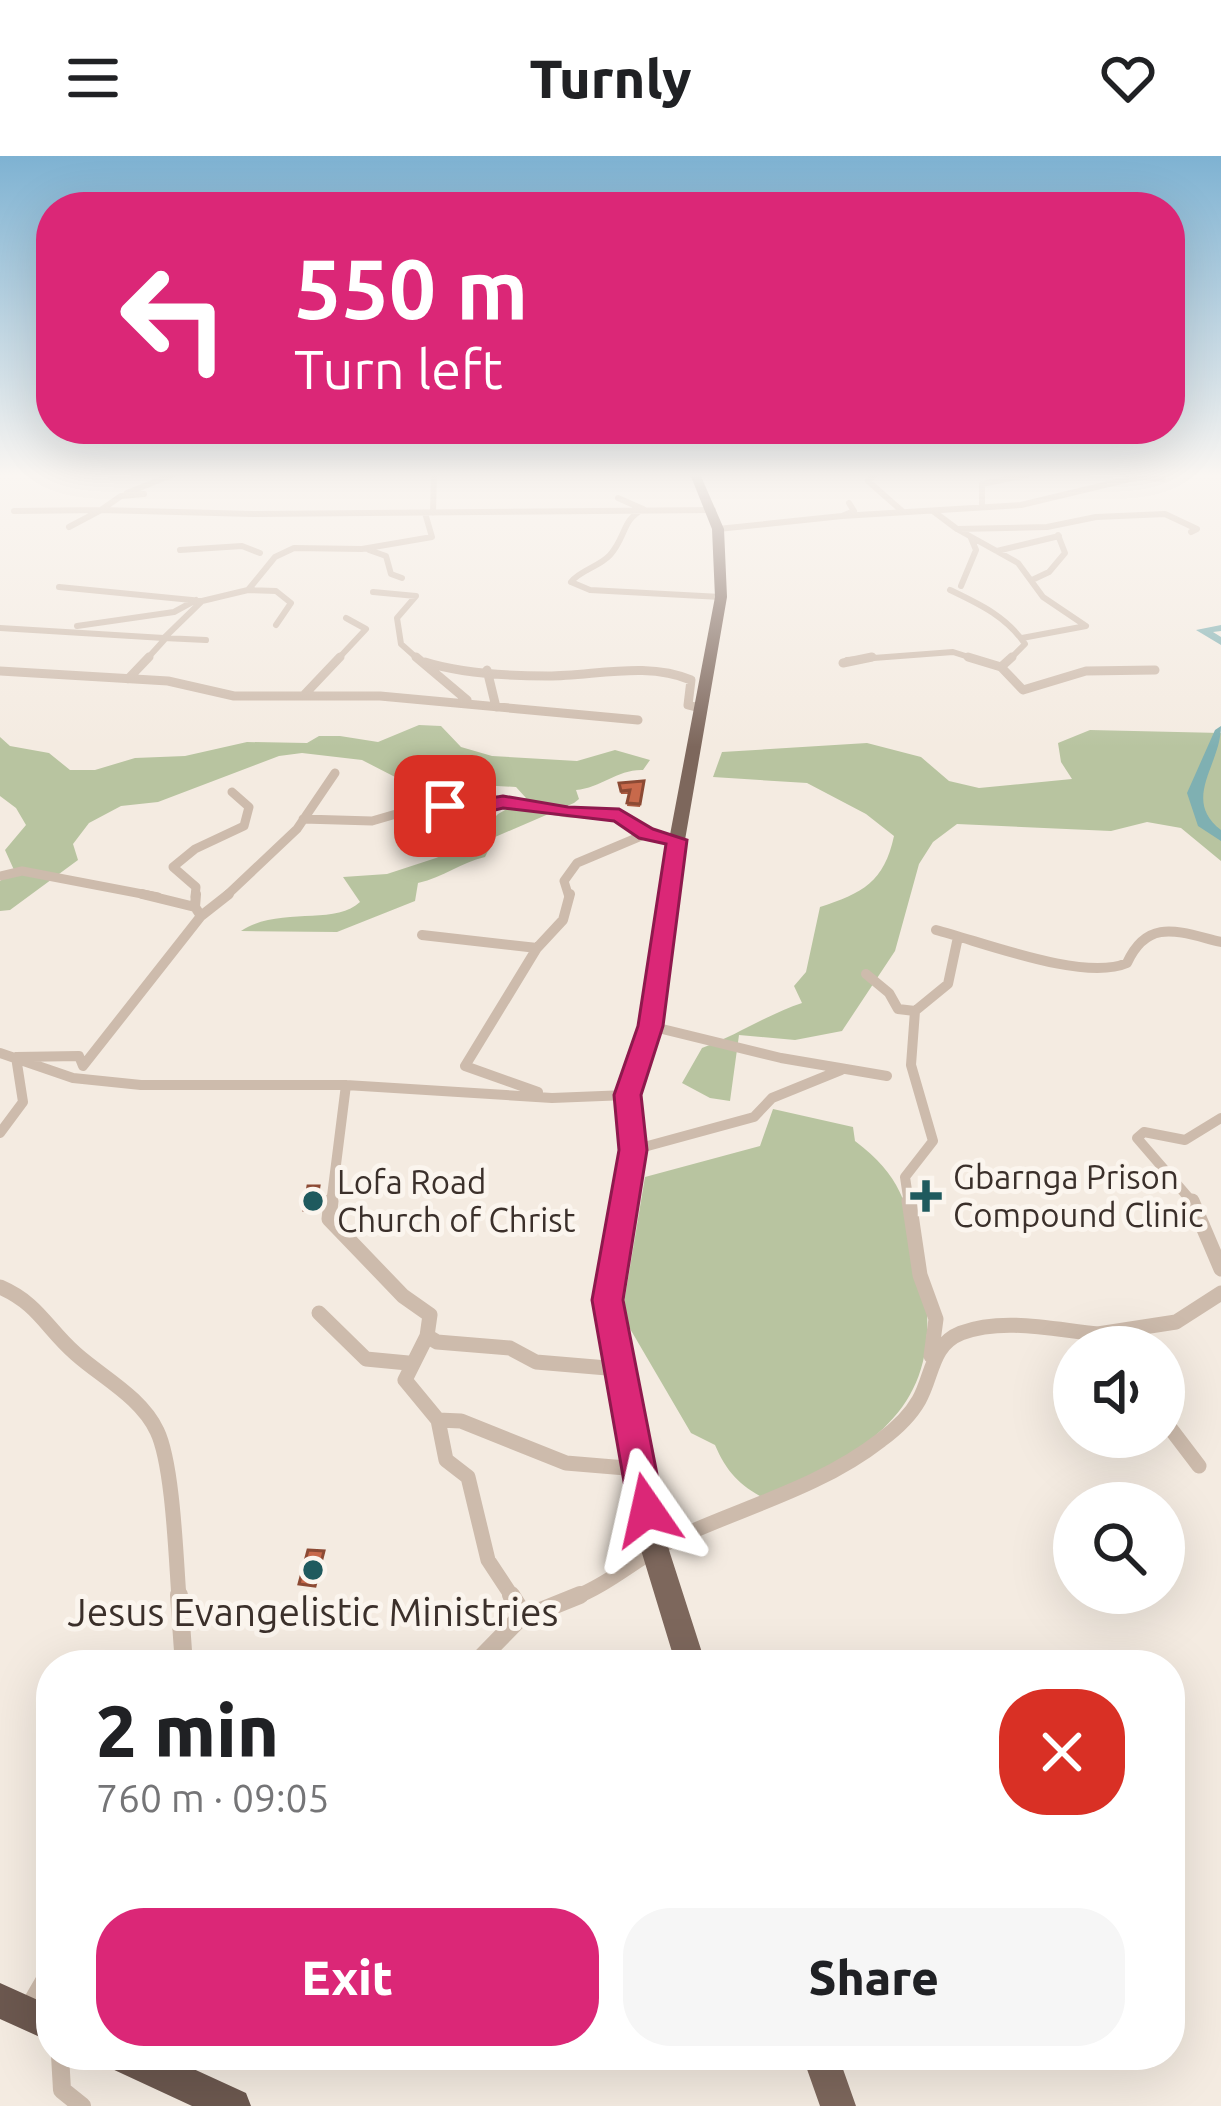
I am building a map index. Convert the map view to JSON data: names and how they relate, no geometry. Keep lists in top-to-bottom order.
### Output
{
  "places": {
    "health": ["Gbarnga Prison Compound Clinic"],
    "other": ["Lofa Road Church of Christ", "Jesus Evangelistic Ministries"]
  },
  "page": {
    "header": "Turnly",
    "turn": ["550 m", "Turn left"],
    "heading": ["2 min", "760 m · 09:05"],
    "buttons": ["Exit", "Share"]
  }
}
